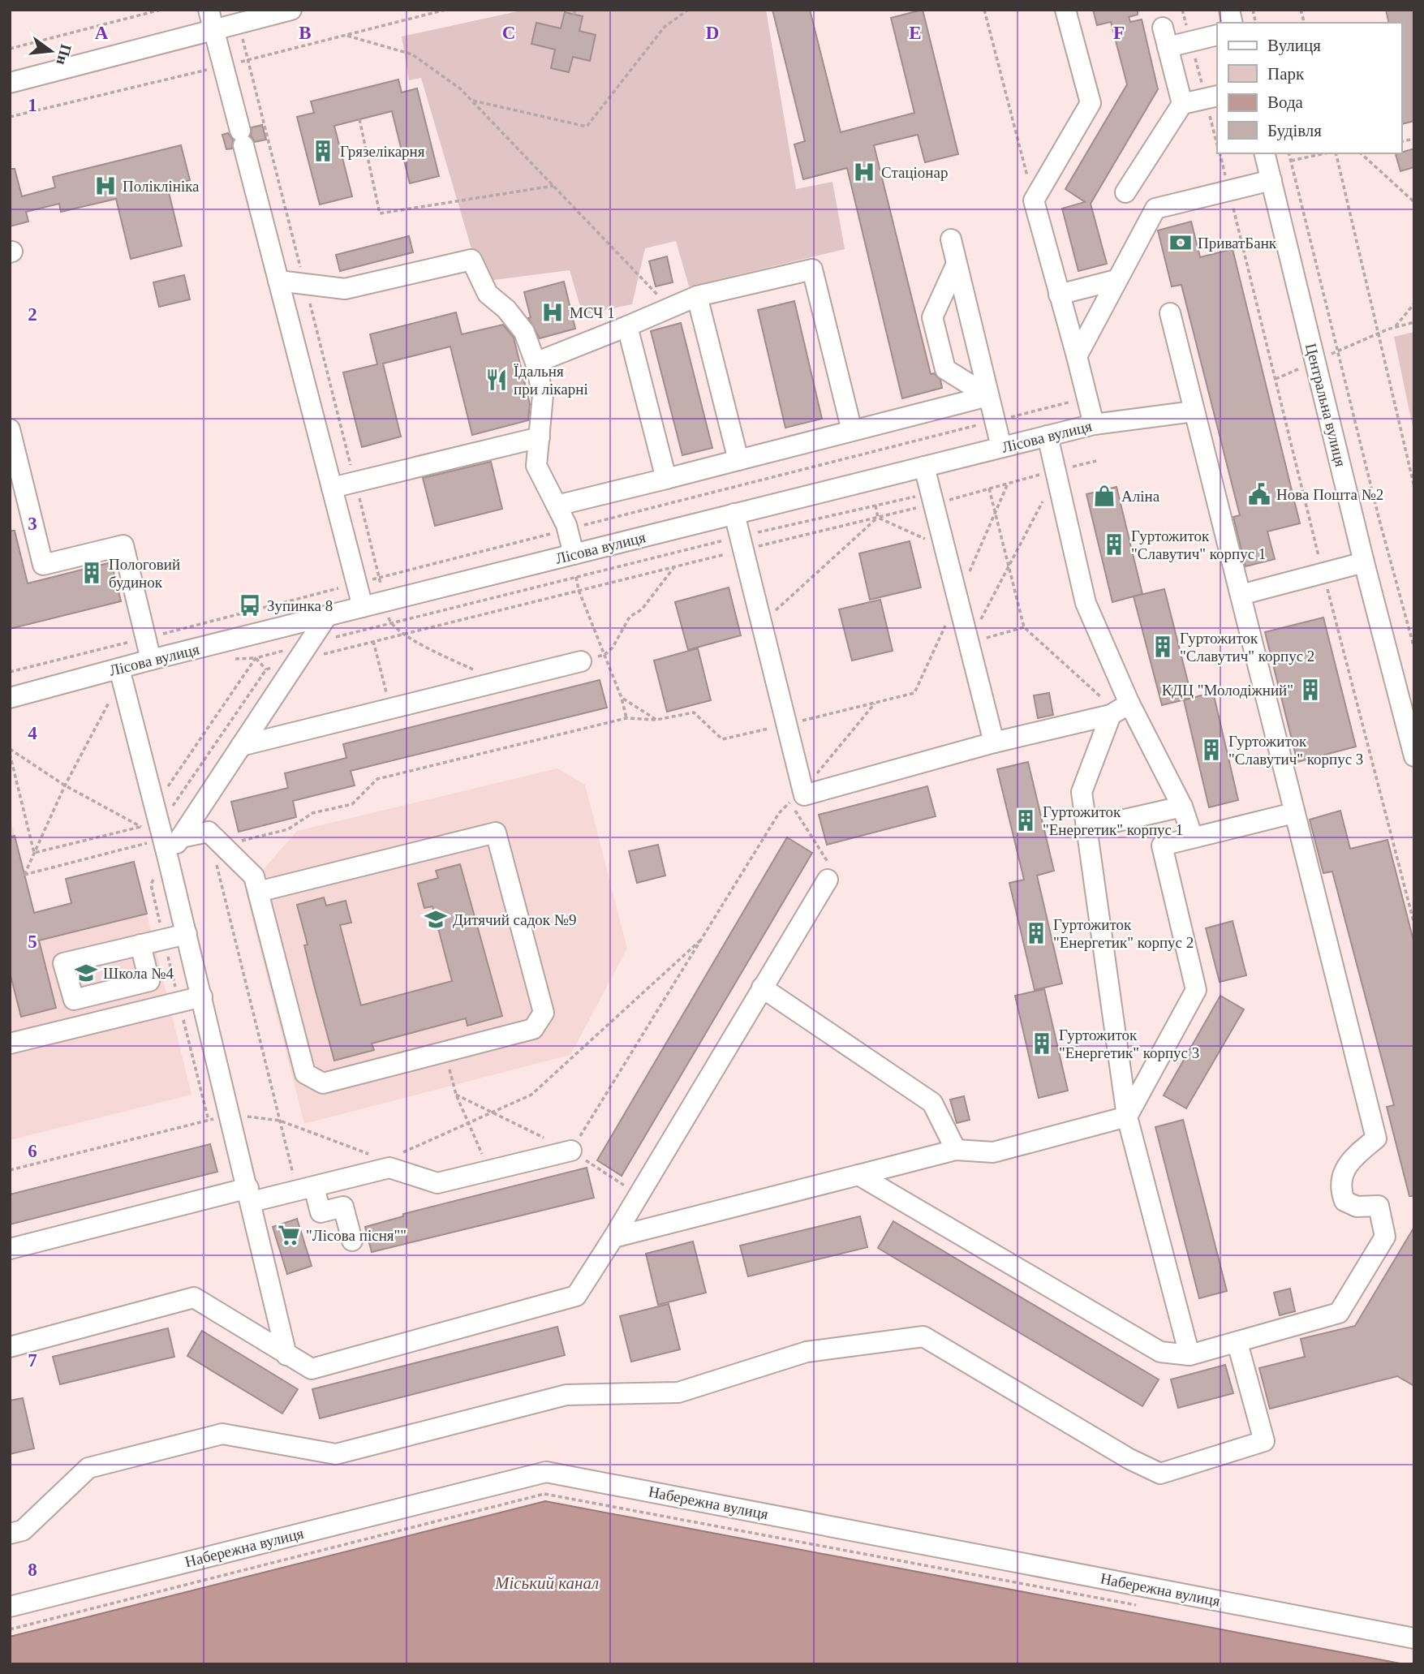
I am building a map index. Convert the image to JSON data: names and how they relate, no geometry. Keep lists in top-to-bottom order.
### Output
{
  "streets": {
    "street": ["Центральна вулиця", "Лісова вулиця", "Набережна вулиця"]
  },
  "water": ["Міський канал"],
  "places": {
    "building": [
      "Грязелікарня",
      "Гуртожиток \"Славутич\" корпус 1",
      "Пологовий будинок",
      "Гуртожиток \"Славутич\" корпус 2",
      "КДЦ \"Молодіжний\"",
      "Гуртожиток \"Славутич\" корпус 3",
      "Гуртожиток \"Енергетик\" корпус 1",
      "Гуртожиток \"Енергетик\" корпус 2",
      "Гуртожиток \"Енергетик\" корпус 3"
    ],
    "hospital": ["Стаціонар", "Поліклініка", "МСЧ 1"],
    "bank": ["ПриватБанк"],
    "restaurant": ["Їдальня при лікарні"],
    "public building": ["Нова Пошта №2"],
    "shop": ["Аліна"],
    "bus stop": ["Зупинка 8"],
    "school or university": ["Дитячий садок №9", "Школа №4"],
    "supermarket": ["\"Лісова пісня\"\""]
  },
  "legend": [
    "Вулиця",
    "Парк",
    "Вода",
    "Будівля"
  ],
  "north": "right",
  "grid": {
    "columns": [
      "A",
      "B",
      "C",
      "D",
      "E",
      "F"
    ],
    "rows": [
      "1",
      "2",
      "3",
      "4",
      "5",
      "6",
      "7",
      "8"
    ]
  }
}
